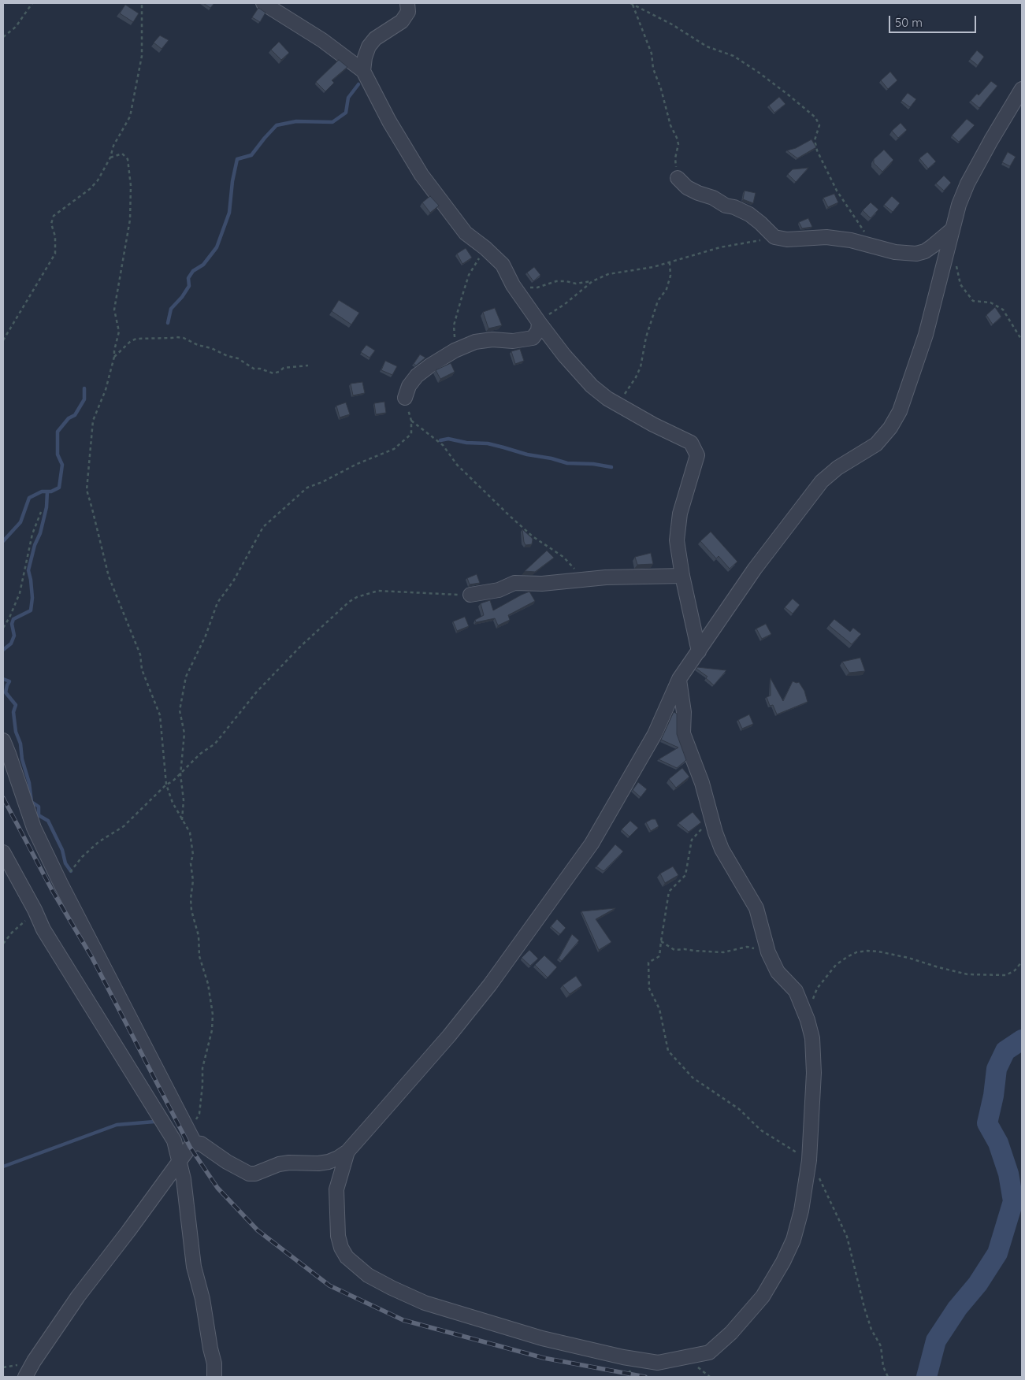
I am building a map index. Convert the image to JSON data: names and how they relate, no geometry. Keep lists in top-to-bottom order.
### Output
{
  "scale_bar": "50 m"
}
